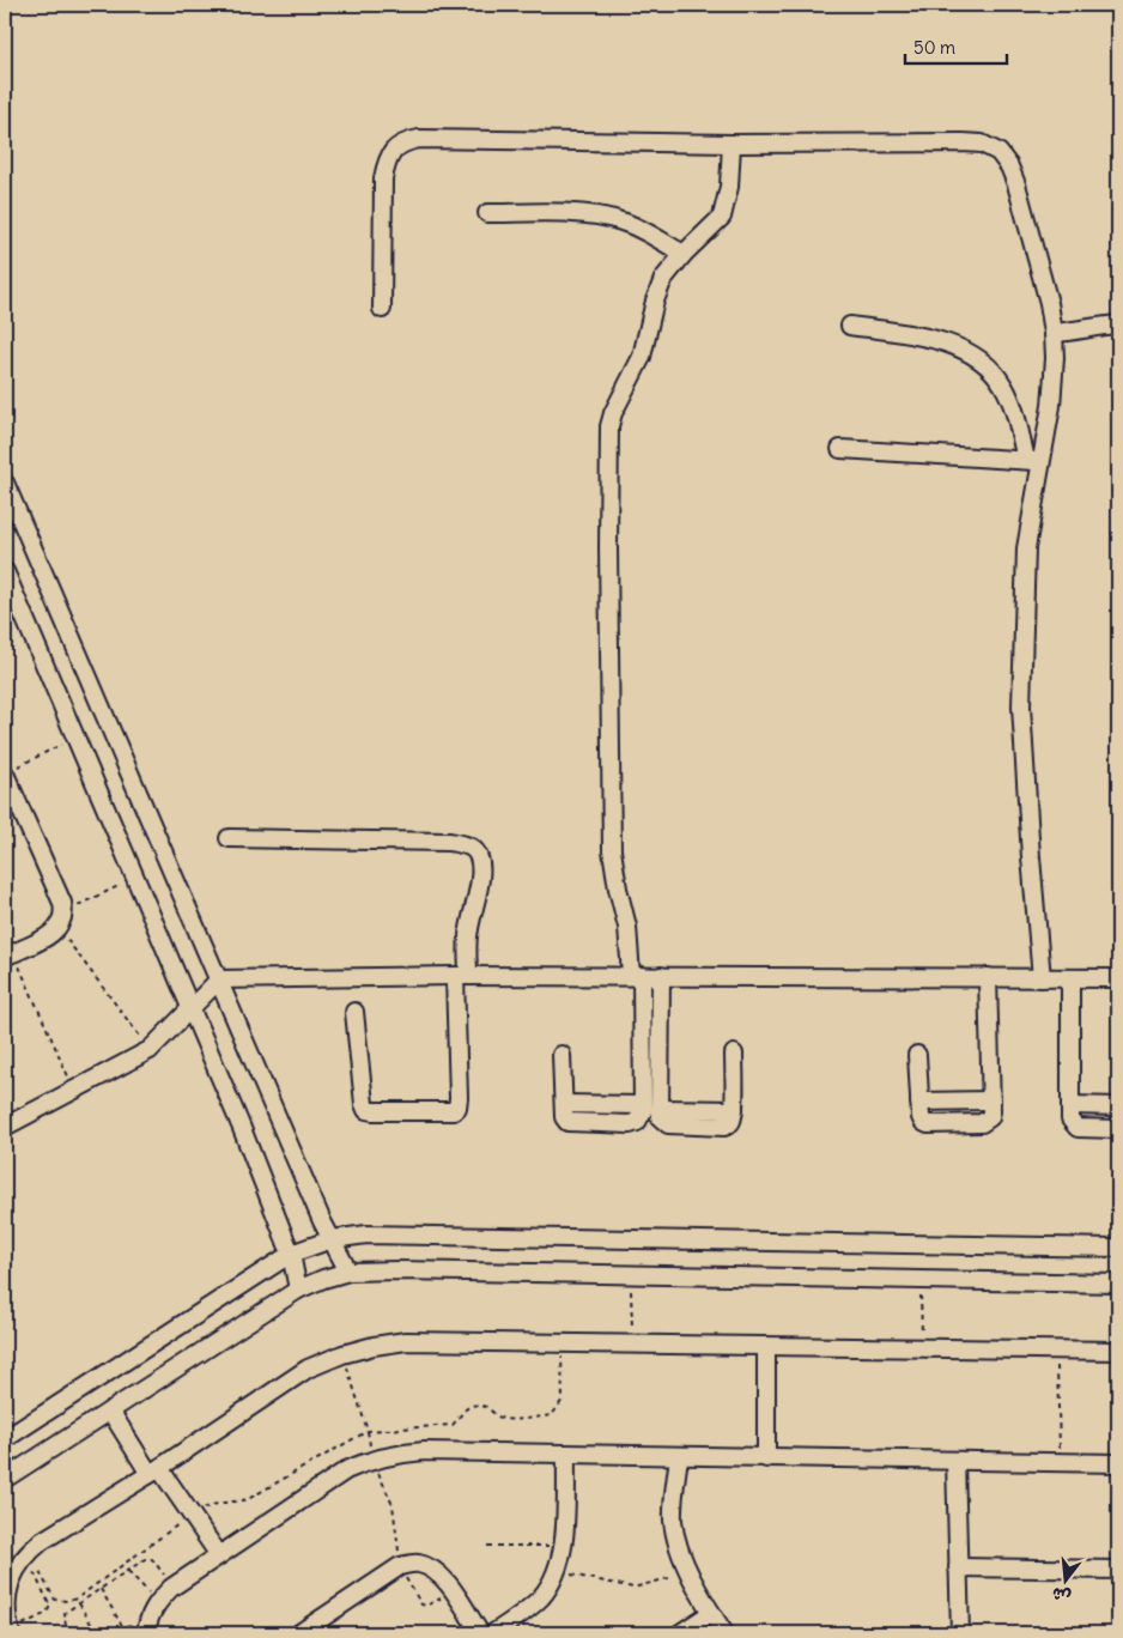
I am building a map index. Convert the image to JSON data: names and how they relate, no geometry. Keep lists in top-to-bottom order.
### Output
{
  "scale_bar": "50 m",
  "north": "bottom"
}
